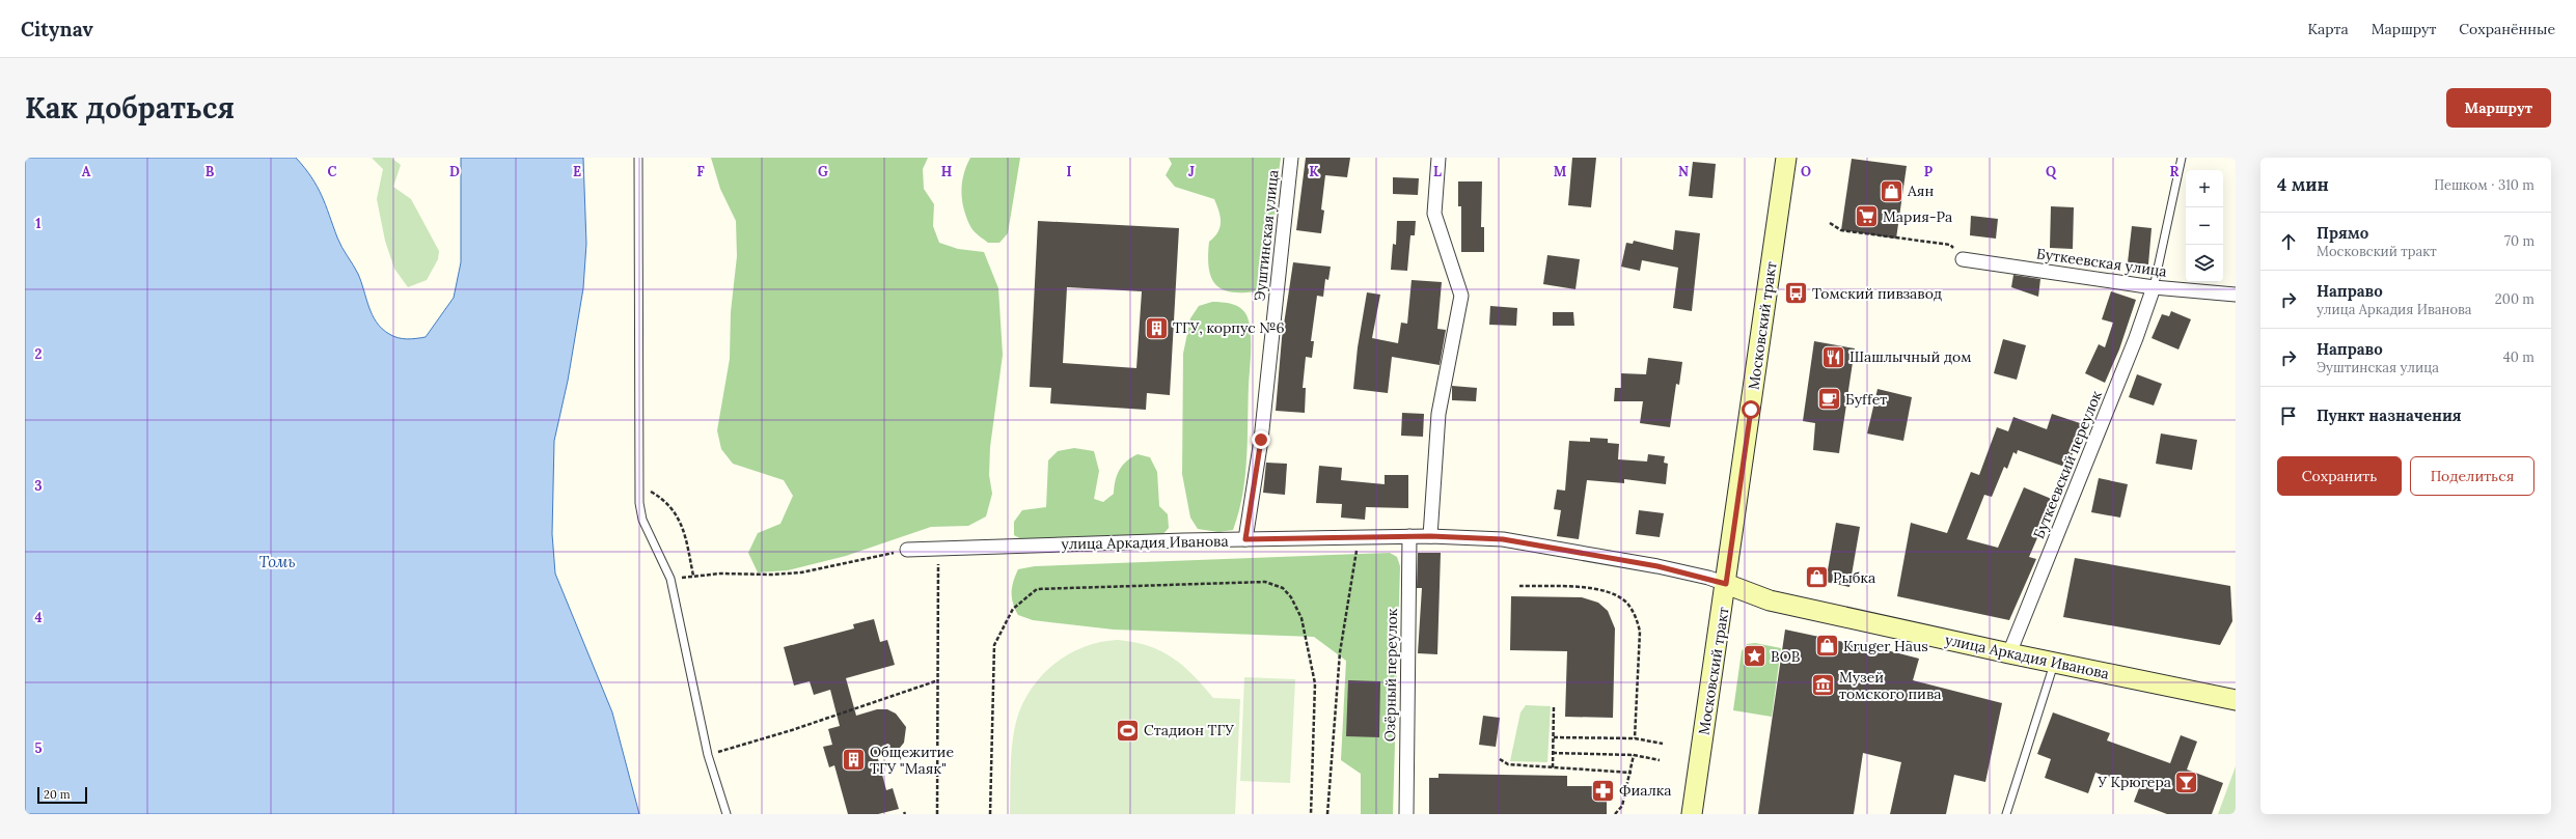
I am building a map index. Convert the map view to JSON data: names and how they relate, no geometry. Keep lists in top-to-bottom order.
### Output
{
  "streets": {
    "main road": ["Московский тракт", "улица Аркадия Иванова"],
    "street": [
      "Эуштинская улица",
      "Буткеевская улица",
      "Буткеевский переулок",
      "Озёрный переулок"
    ]
  },
  "crossings": [
    ["Эуштинская улица", "улица Аркадия Иванова"],
    ["Буткеевская улица", "Буткеевский переулок"],
    ["Московский тракт", "улица Аркадия Иванова"],
    ["Буткеевский переулок", "улица Аркадия Иванова"],
    ["улица Аркадия Иванова", "Озёрный переулок"]
  ],
  "water": ["Томь"],
  "places": {
    "shop": ["Аян", "Рыбка", "Kruger Haus"],
    "supermarket": ["Мария-Ра"],
    "bus stop": ["Томский пивзавод"],
    "building": ["ТГУ, корпус №6", "Общежитие ТГУ \"Маяк\""],
    "restaurant": ["Шашлычный дом"],
    "cafe": ["Буffет"],
    "place": ["ВОВ"],
    "museum": ["Музей томского пива"],
    "sports": ["Стадион ТГУ"],
    "bar": ["У Крюгера"],
    "pharmacy": ["Фиалка"]
  },
  "scale_bar": "20 m",
  "page": {
    "header": "Citynav",
    "nav": ["Карта", "Маршрут", "Сохранённые"],
    "buttons": [
      "Маршрут",
      ["Сохранить", "Поделиться"]
    ],
    "title": "Как добраться",
    "heading": ["4 мин", "Пешком · 310 m"],
    "map_buttons": ["+", "−"],
    "list": [
      ["Прямо", "Московский тракт", "70 m"],
      ["Направо", "улица Аркадия Иванова", "200 m"],
      ["Направо", "Эуштинская улица", "40 m"],
      "Пункт назначения"
    ],
    "scale": "20 m"
  },
  "grid": {
    "columns": [
      "A",
      "B",
      "C",
      "D",
      "E",
      "F",
      "G",
      "H",
      "I",
      "J",
      "K",
      "L",
      "M",
      "N",
      "O",
      "P",
      "Q",
      "R"
    ],
    "rows": [
      "1",
      "2",
      "3",
      "4",
      "5"
    ]
  }
}
